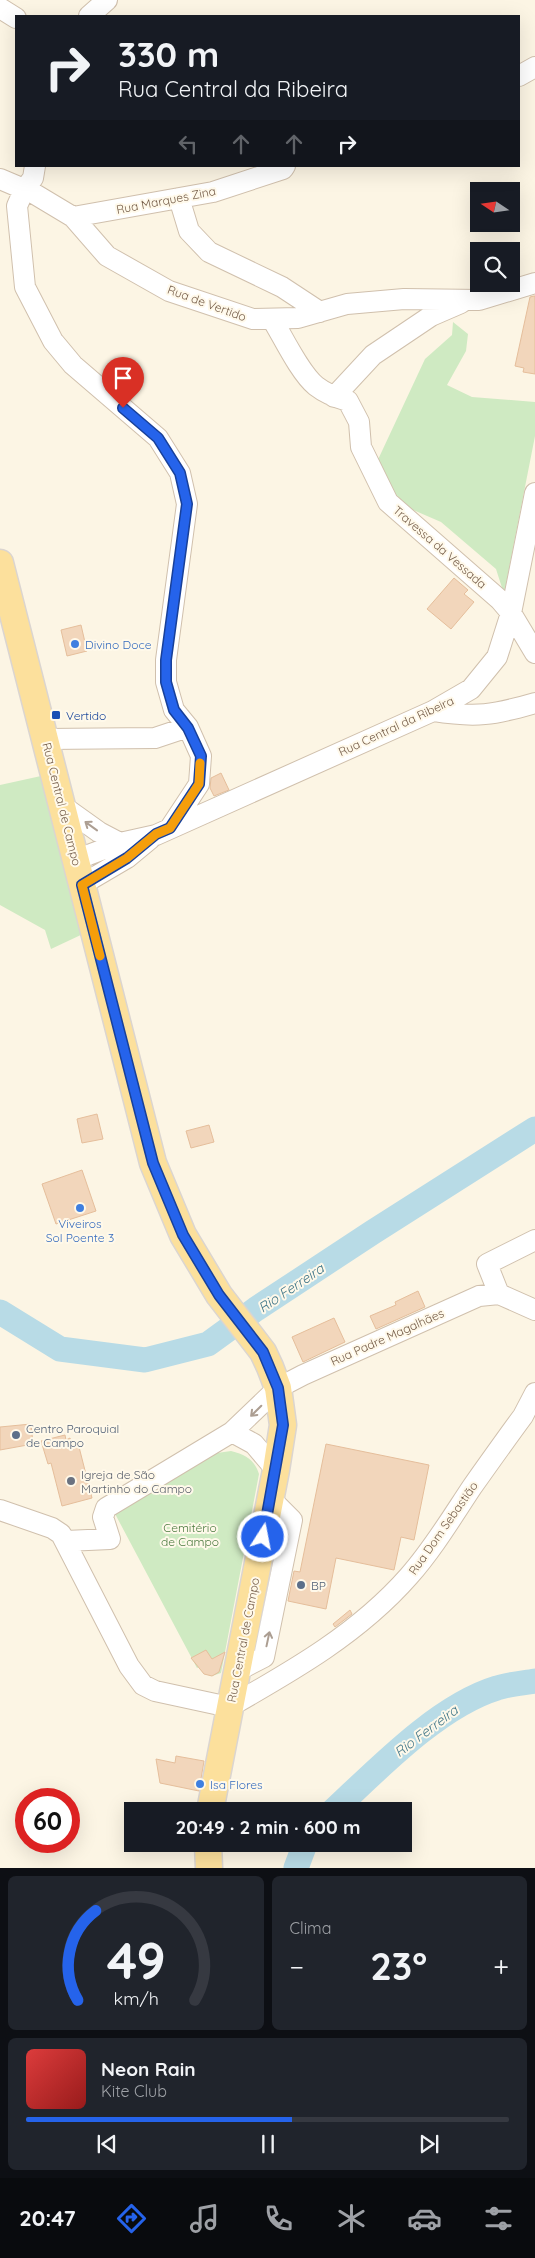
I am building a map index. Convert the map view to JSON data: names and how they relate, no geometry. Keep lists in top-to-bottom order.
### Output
{
  "streets": {
    "main road": ["Rua Central de Campo"],
    "street": [
      "Rua Marques Zina",
      "Rua de Vertido",
      "Travessa da Vessada",
      "Rua Central da Ribeira",
      "Rua Padre Magalhães",
      "Rua Dom Sebastião"
    ]
  },
  "crossings": [
    ["Rua Marques Zina", "Rua de Vertido"],
    ["Rua de Vertido", "Travessa da Vessada"],
    ["Travessa da Vessada", "Rua Central da Ribeira"],
    ["Rua Central da Ribeira", "Rua Central de Campo"],
    ["Rua Central de Campo", "Rua Padre Magalhães"],
    ["Rua Central de Campo", "Rua Dom Sebastião"]
  ],
  "water": ["Rio Ferreira"],
  "parks": ["Cemitério de Campo"],
  "places": {
    "other": [
      "Divino Doce",
      "Viveiros Sol Poente 3",
      "Centro Paroquial de Campo",
      "Igreja de São Martinho do Campo",
      "BP",
      "Isa Flores"
    ],
    "transit": ["Vertido"]
  },
  "north": "left",
  "page": {
    "turn": ["330 m", "Rua Central da Ribeira"],
    "limit": "60",
    "trip": "20:49 · 2 min · 600 m",
    "tile": "Clima",
    "heat": ["−", "23°", "+"],
    "song": ["Neon Rain", "Kite Club"],
    "tabs": "20:47",
    "gauge": ["49", "km/h"]
  }
}
